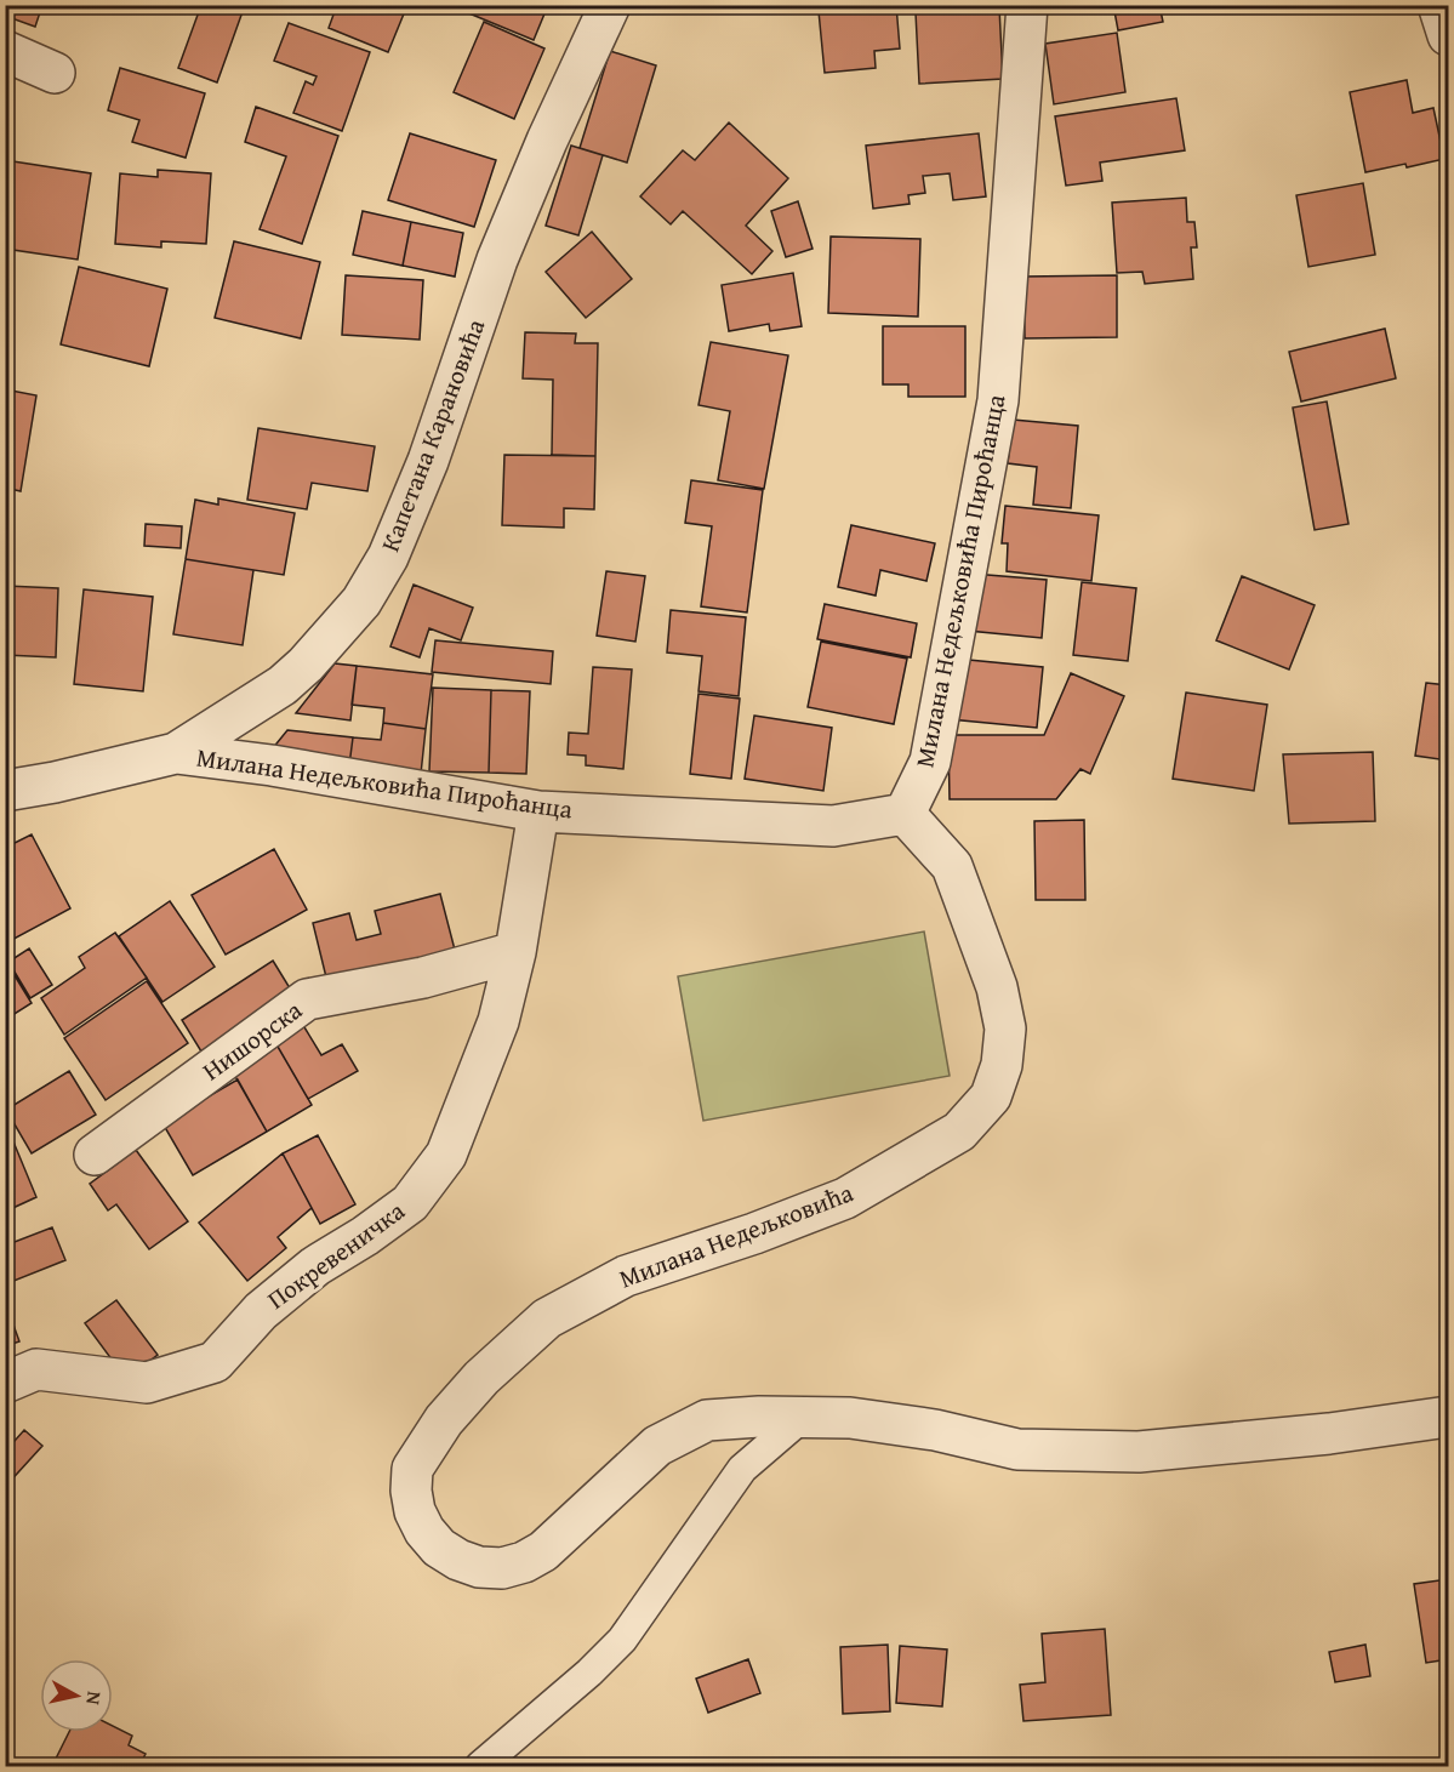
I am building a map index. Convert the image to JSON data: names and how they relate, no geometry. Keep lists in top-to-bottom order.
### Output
{
  "streets": {
    "street": [
      "Капетана Карановића",
      "Милана Недељковића Пироћанца",
      "Нишорска",
      "Милана Недељковића",
      "Покревеничка"
    ]
  },
  "crossings": [
    ["Капетана Карановића", "Милана Недељковића Пироћанца"],
    ["Милана Недељковића Пироћанца", "Милана Недељковића"],
    ["Милана Недељковића Пироћанца", "Покревеничка"],
    ["Нишорска", "Покревеничка"]
  ],
  "north": "right"
}
